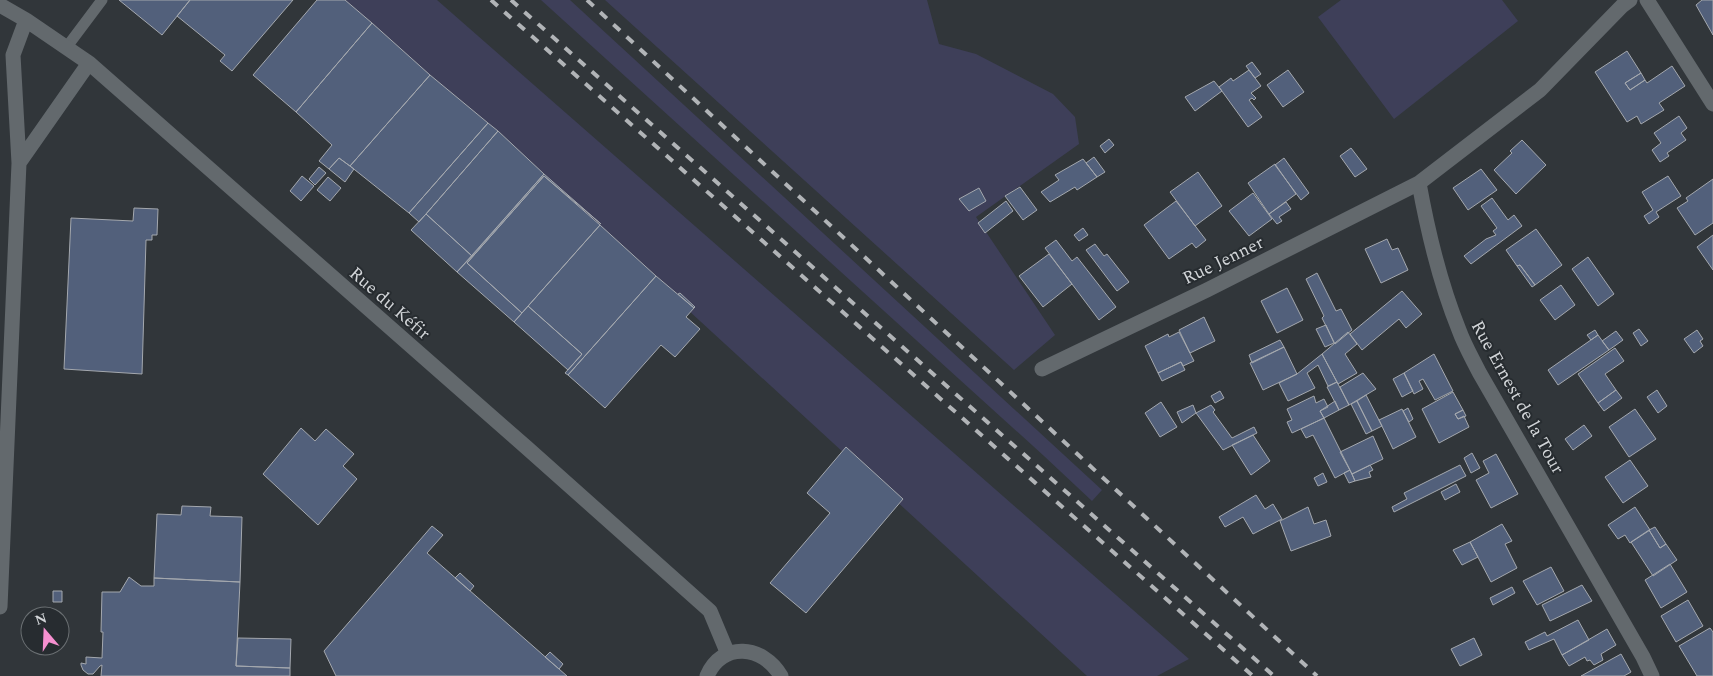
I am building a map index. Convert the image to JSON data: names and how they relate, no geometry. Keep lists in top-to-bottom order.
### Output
{
  "streets": {
    "street": ["Rue Jenner", "Rue du Kéfir", "Rue Ernest de la Tour"]
  },
  "crossings": [
    ["Rue Jenner", "Rue Ernest de la Tour"]
  ],
  "north": "top"
}
